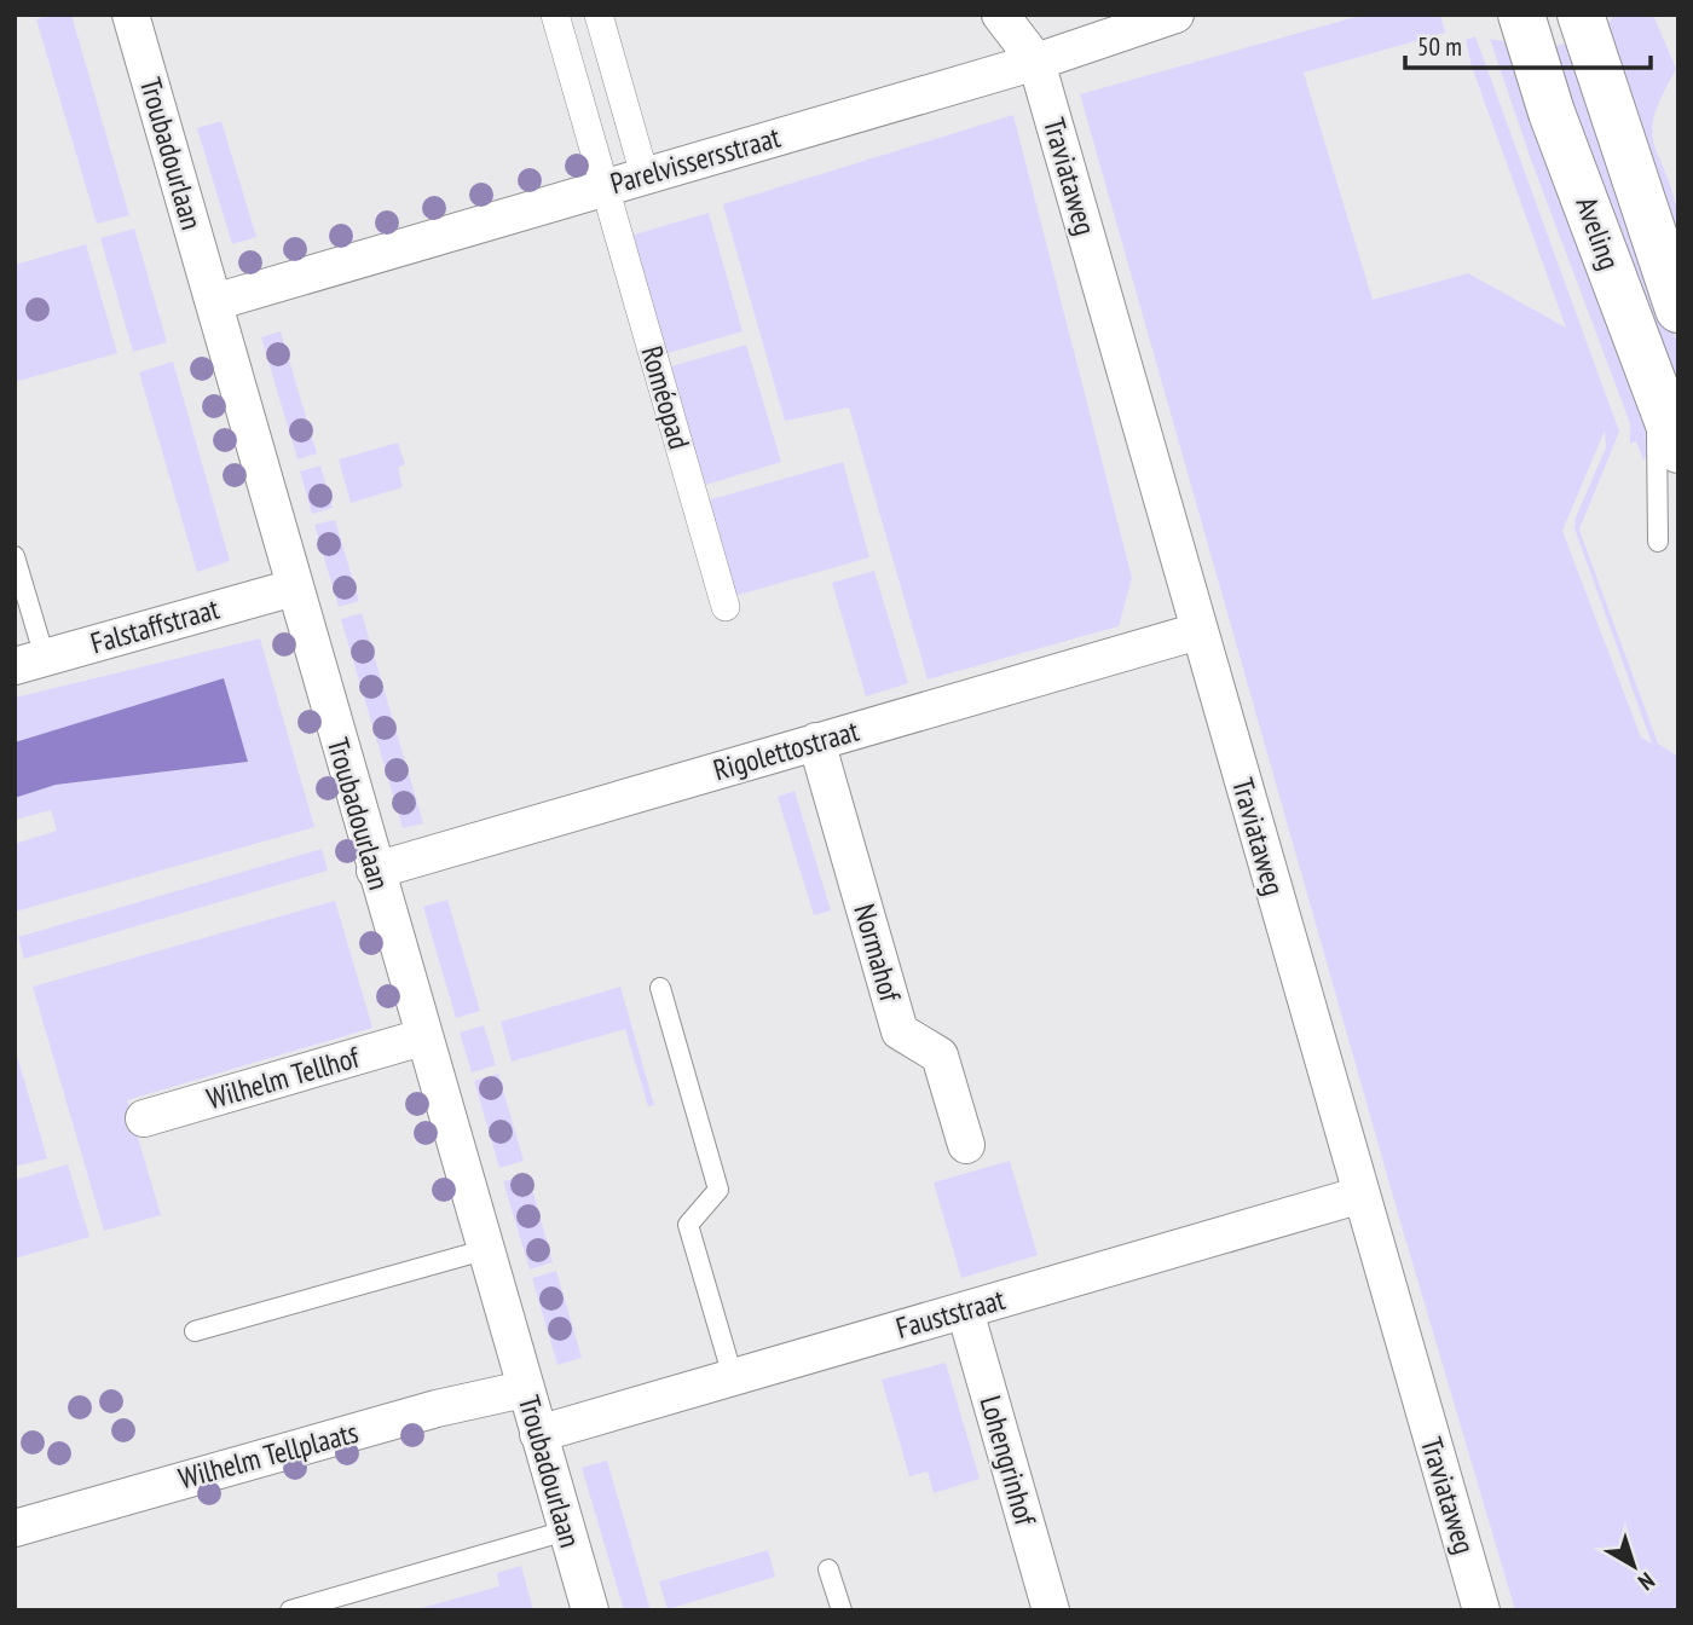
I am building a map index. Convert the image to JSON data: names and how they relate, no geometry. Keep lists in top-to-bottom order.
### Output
{
  "streets": {
    "main road": ["Aveling"],
    "street": [
      "Troubadourlaan",
      "Parelvissersstraat",
      "Traviataweg",
      "Roméopad",
      "Falstaffstraat",
      "Rigolettostraat",
      "Normahof",
      "Wilhelm Tellhof",
      "Fauststraat",
      "Wilhelm Tellplaats",
      "Lohengrinhof"
    ]
  },
  "crossings": [
    ["Troubadourlaan", "Parelvissersstraat"],
    ["Troubadourlaan", "Falstaffstraat"],
    ["Troubadourlaan", "Rigolettostraat"],
    ["Troubadourlaan", "Wilhelm Tellhof"],
    ["Troubadourlaan", "Fauststraat"],
    ["Troubadourlaan", "Wilhelm Tellplaats"],
    ["Parelvissersstraat", "Traviataweg"],
    ["Parelvissersstraat", "Roméopad"],
    ["Traviataweg", "Rigolettostraat"],
    ["Traviataweg", "Fauststraat"],
    ["Rigolettostraat", "Normahof"],
    ["Fauststraat", "Lohengrinhof"]
  ],
  "scale_bar": "50 m",
  "north": "bottom right"
}
